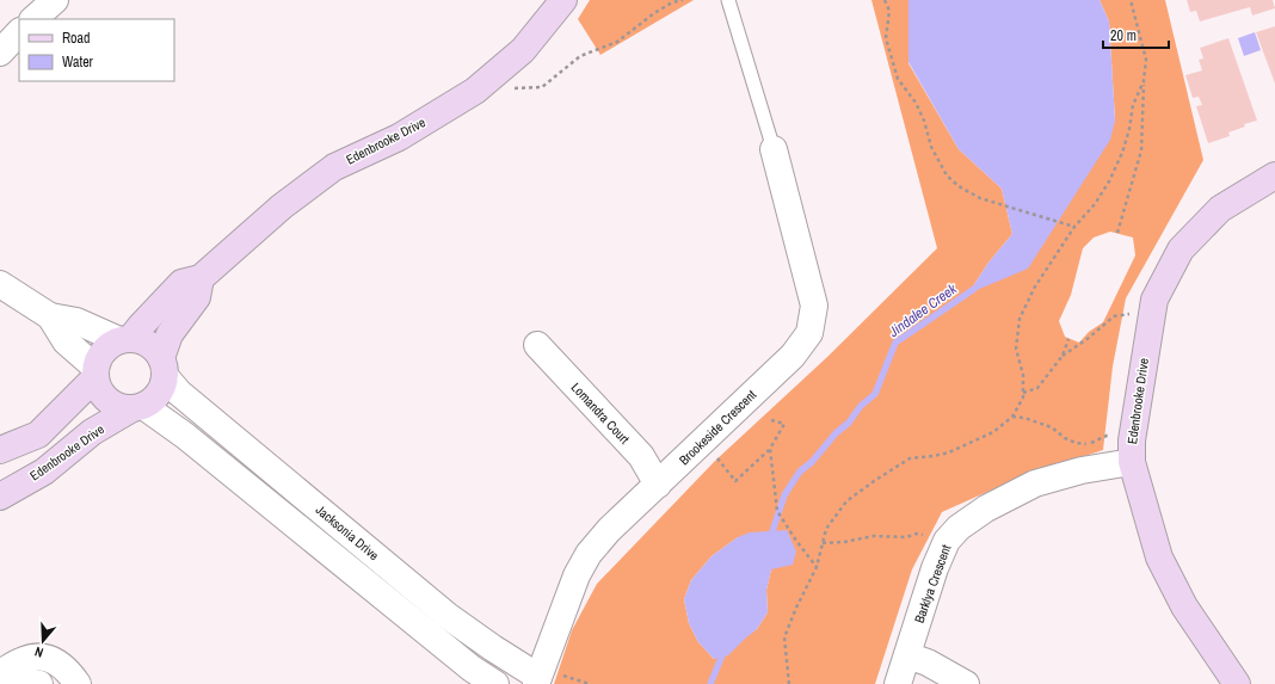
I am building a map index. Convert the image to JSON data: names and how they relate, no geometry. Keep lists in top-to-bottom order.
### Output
{
  "streets": {
    "street": [
      "Edenbrooke Drive",
      "Lomandra Court",
      "Brookeside Crescent",
      "Jacksonia Drive",
      "Barklya Crescent"
    ]
  },
  "crossings": [
    ["Edenbrooke Drive", "Jacksonia Drive"],
    ["Edenbrooke Drive", "Barklya Crescent"],
    ["Lomandra Court", "Brookeside Crescent"],
    ["Brookeside Crescent", "Jacksonia Drive"]
  ],
  "water": ["Jindalee Creek"],
  "legend": ["Road", "Water"],
  "scale_bar": "20 m",
  "north": "bottom"
}
